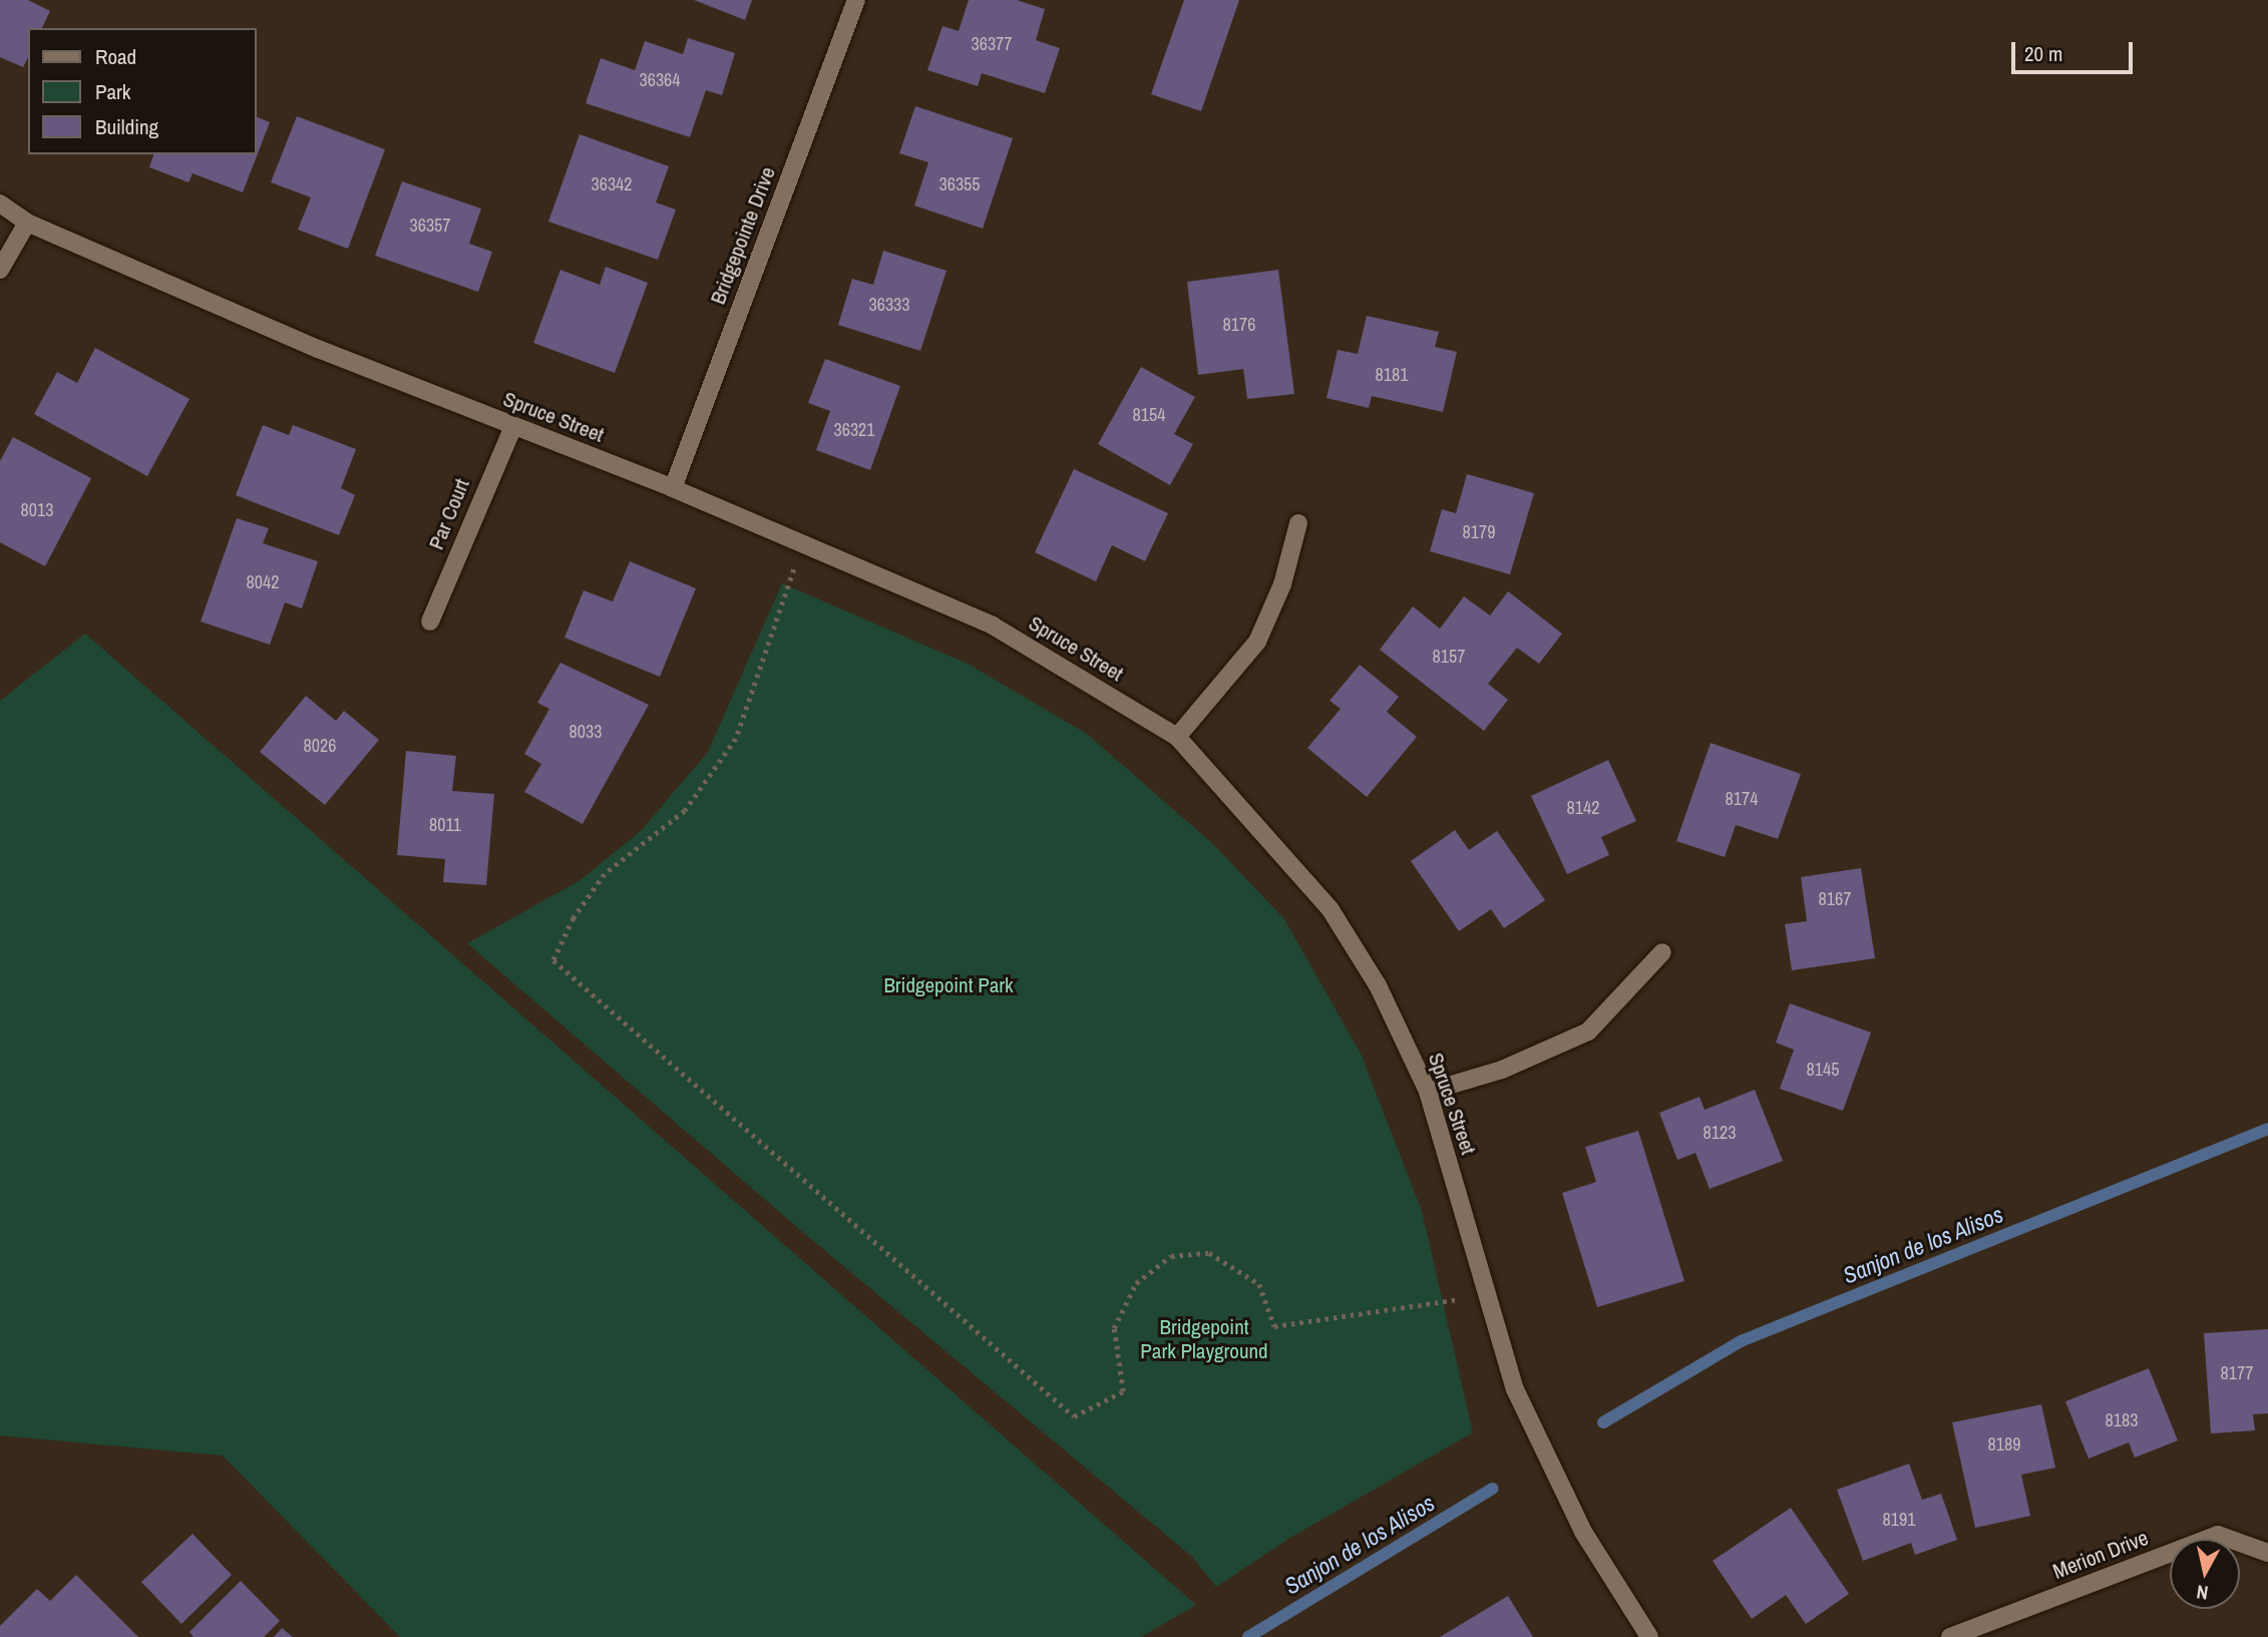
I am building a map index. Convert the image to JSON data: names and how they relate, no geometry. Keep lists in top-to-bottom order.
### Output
{
  "streets": {
    "street": [
      "Bridgepointe Drive",
      "Spruce Street",
      "Par Court",
      "Merion Drive"
    ]
  },
  "crossings": [
    ["Bridgepointe Drive", "Spruce Street"],
    ["Spruce Street", "Par Court"]
  ],
  "water": ["Sanjon de los Alisos"],
  "parks": ["Bridgepoint Park", "Bridgepoint Park Playground"],
  "house_numbers": [
    "36377",
    "36364",
    "36342",
    "36355",
    "36357",
    "36333",
    "8176",
    "8181",
    "8154",
    "36321",
    "8013",
    "8179",
    "8042",
    "8157",
    "8033",
    "8026",
    "8174",
    "8142",
    "8011",
    "8167",
    "8145",
    "8123",
    "8177",
    "8183",
    "8189",
    "8191"
  ],
  "legend": ["Road", "Park", "Building"],
  "scale_bar": "20 m",
  "north": "bottom"
}
